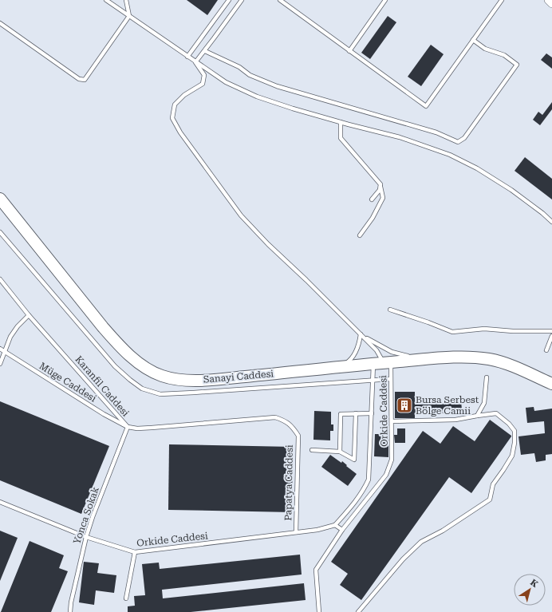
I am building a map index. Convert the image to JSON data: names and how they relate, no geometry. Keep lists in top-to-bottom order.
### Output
{
  "streets": {
    "main road": ["Sanayi Caddesi"],
    "lane": [
      "Müge Caddesi",
      "Karanfil Caddesi",
      "Orkide Caddesi",
      "Papatya Caddesi",
      "Yonca Sokak"
    ]
  },
  "crossings": [
    ["Sanayi Caddesi", "Orkide Caddesi"],
    ["Müge Caddesi", "Karanfil Caddesi"],
    ["Müge Caddesi", "Yonca Sokak"],
    ["Karanfil Caddesi", "Papatya Caddesi"],
    ["Karanfil Caddesi", "Yonca Sokak"],
    ["Orkide Caddesi", "Papatya Caddesi"],
    ["Orkide Caddesi", "Yonca Sokak"]
  ],
  "places": {
    "building": ["Bursa Serbest Bölge Camii"]
  },
  "north": "top right"
}
